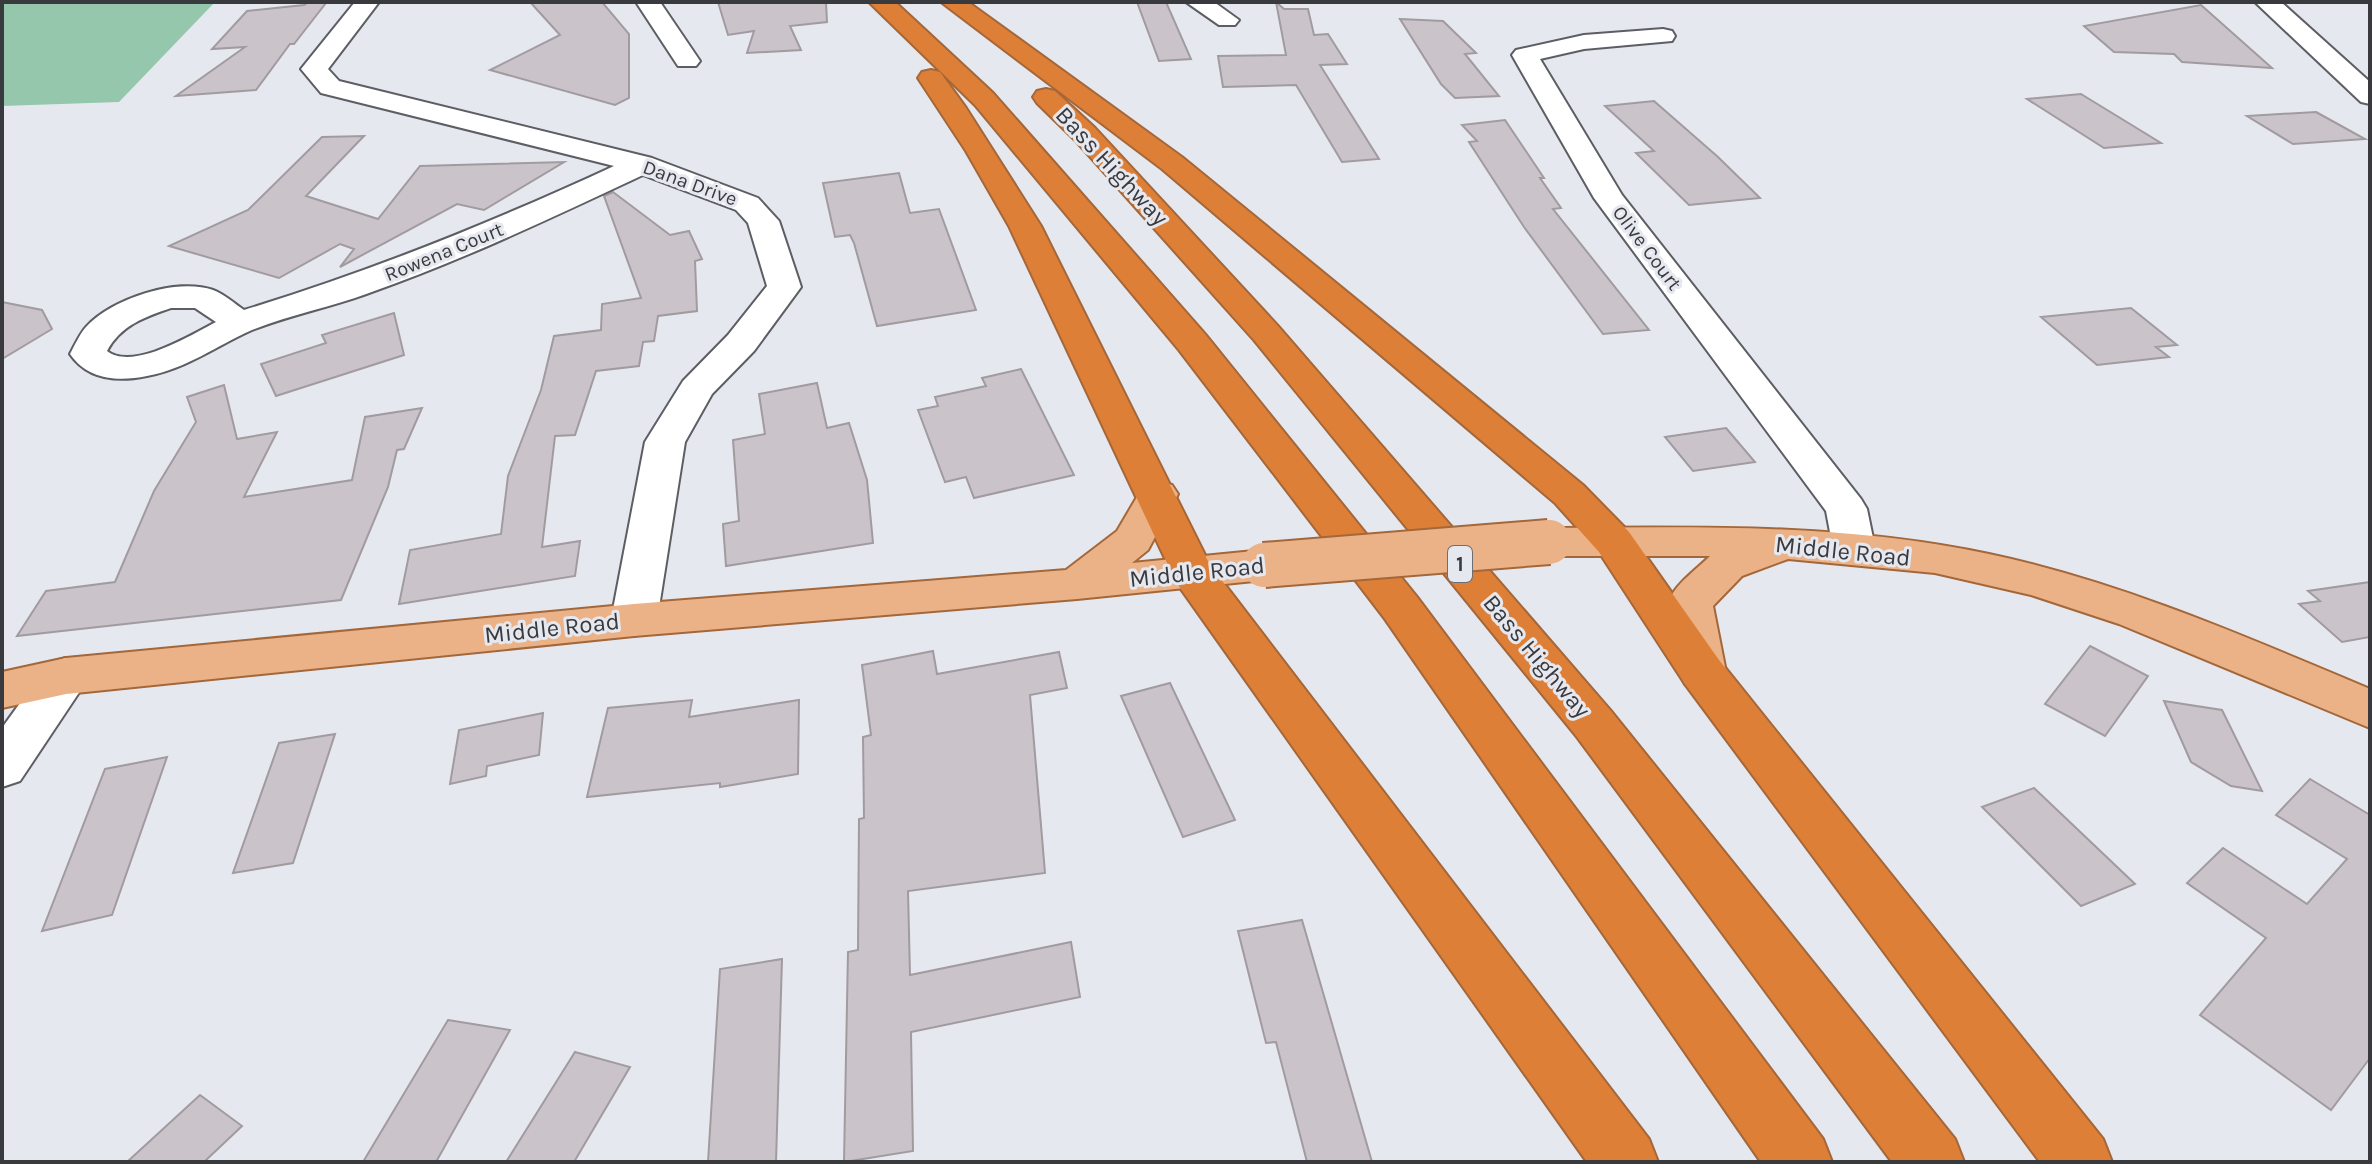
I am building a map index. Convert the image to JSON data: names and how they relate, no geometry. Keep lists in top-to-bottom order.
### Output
{
  "streets": {
    "highway": ["Bass Highway", "1"],
    "main road": ["Middle Road"],
    "street": ["Dana Drive", "Olive Court", "Rowena Court"]
  },
  "crossings": [
    ["Dana Drive", "Rowena Court"],
    ["Dana Drive", "Middle Road"],
    ["Olive Court", "Middle Road"]
  ]
}
